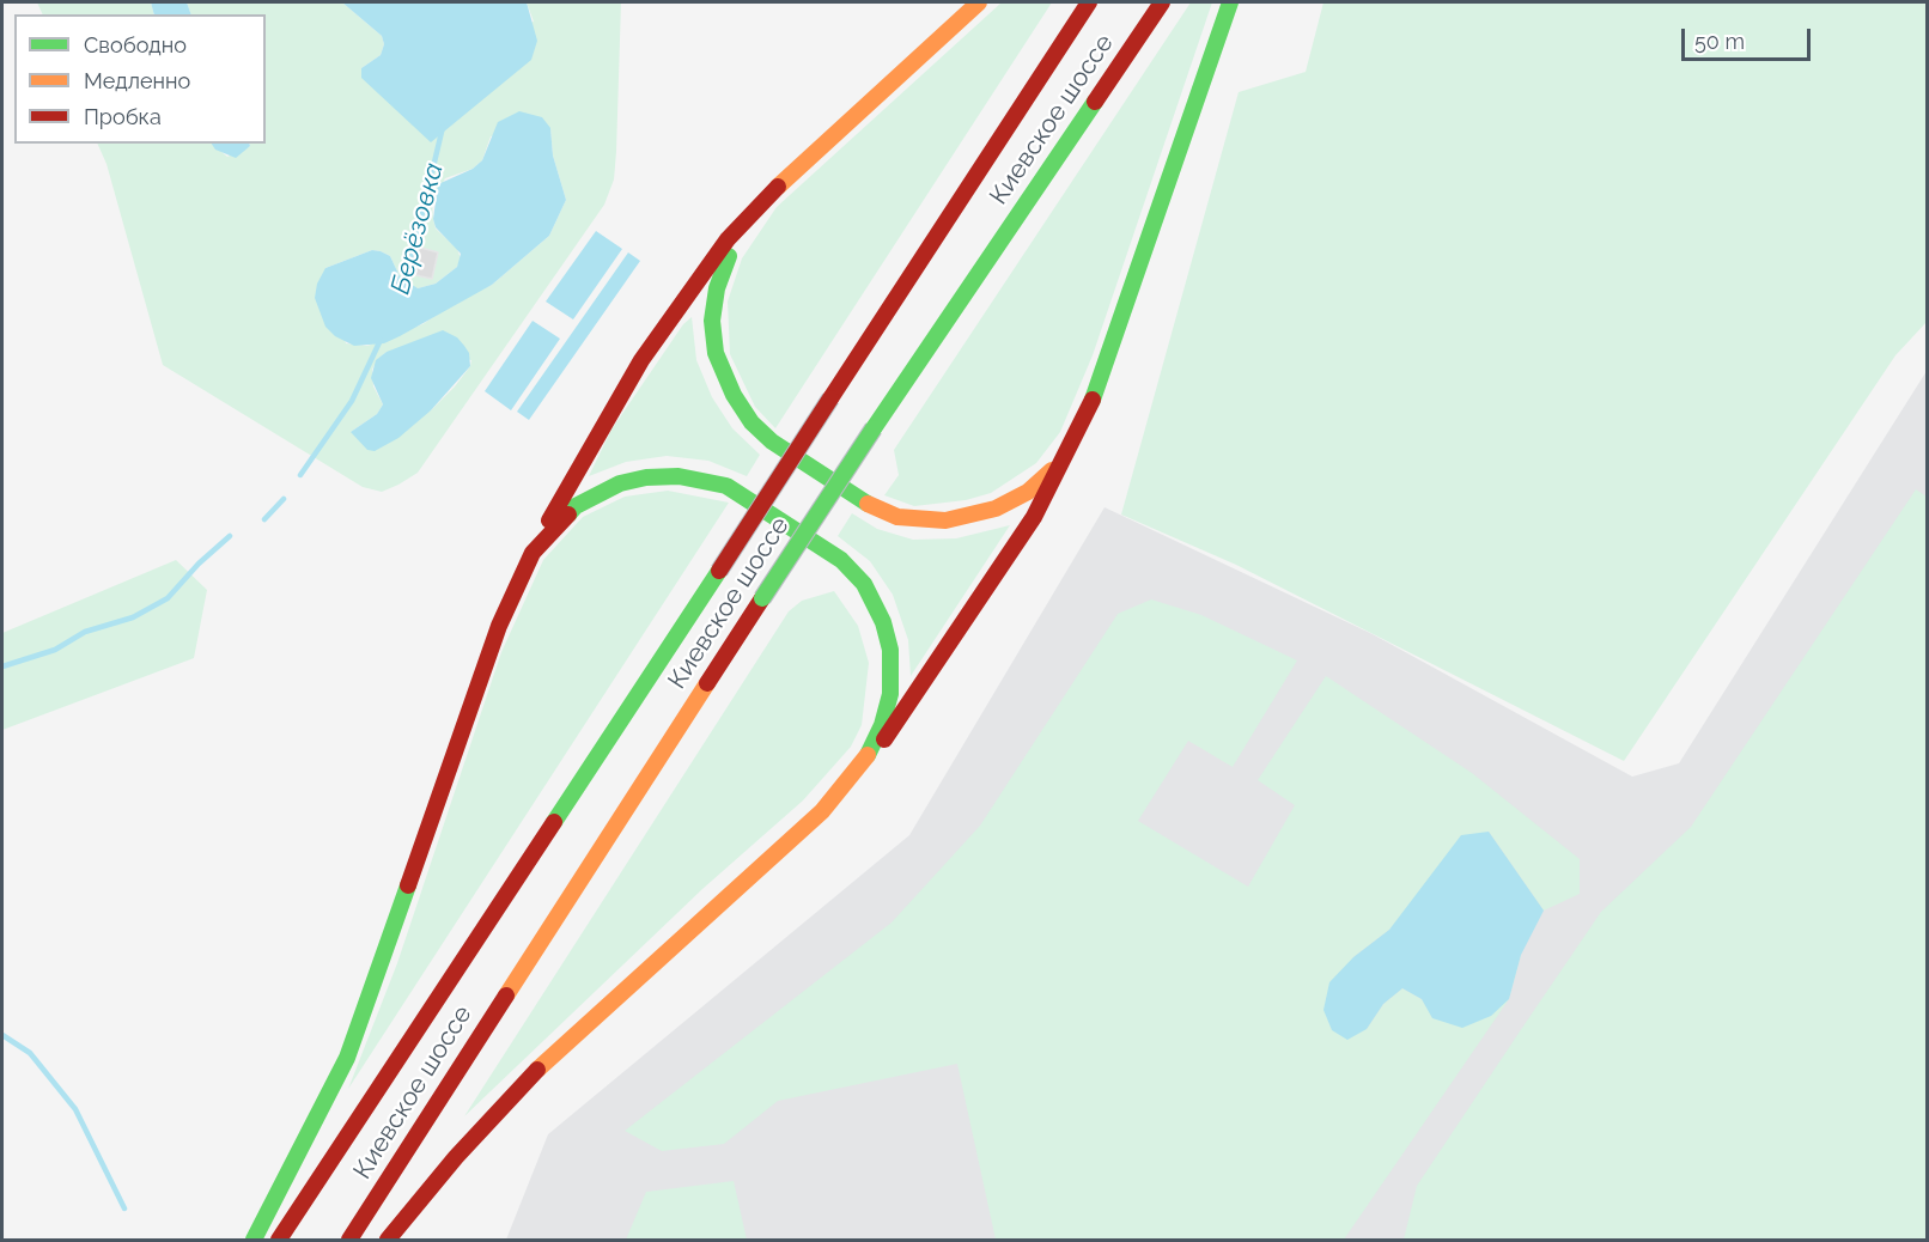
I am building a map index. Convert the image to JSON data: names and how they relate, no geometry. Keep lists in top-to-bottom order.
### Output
{
  "streets": {
    "main road": ["Киевское шоссе"]
  },
  "water": ["Берёзовка"],
  "legend": ["Свободно", "Медленно", "Пробка"],
  "scale_bar": "50 m"
}
